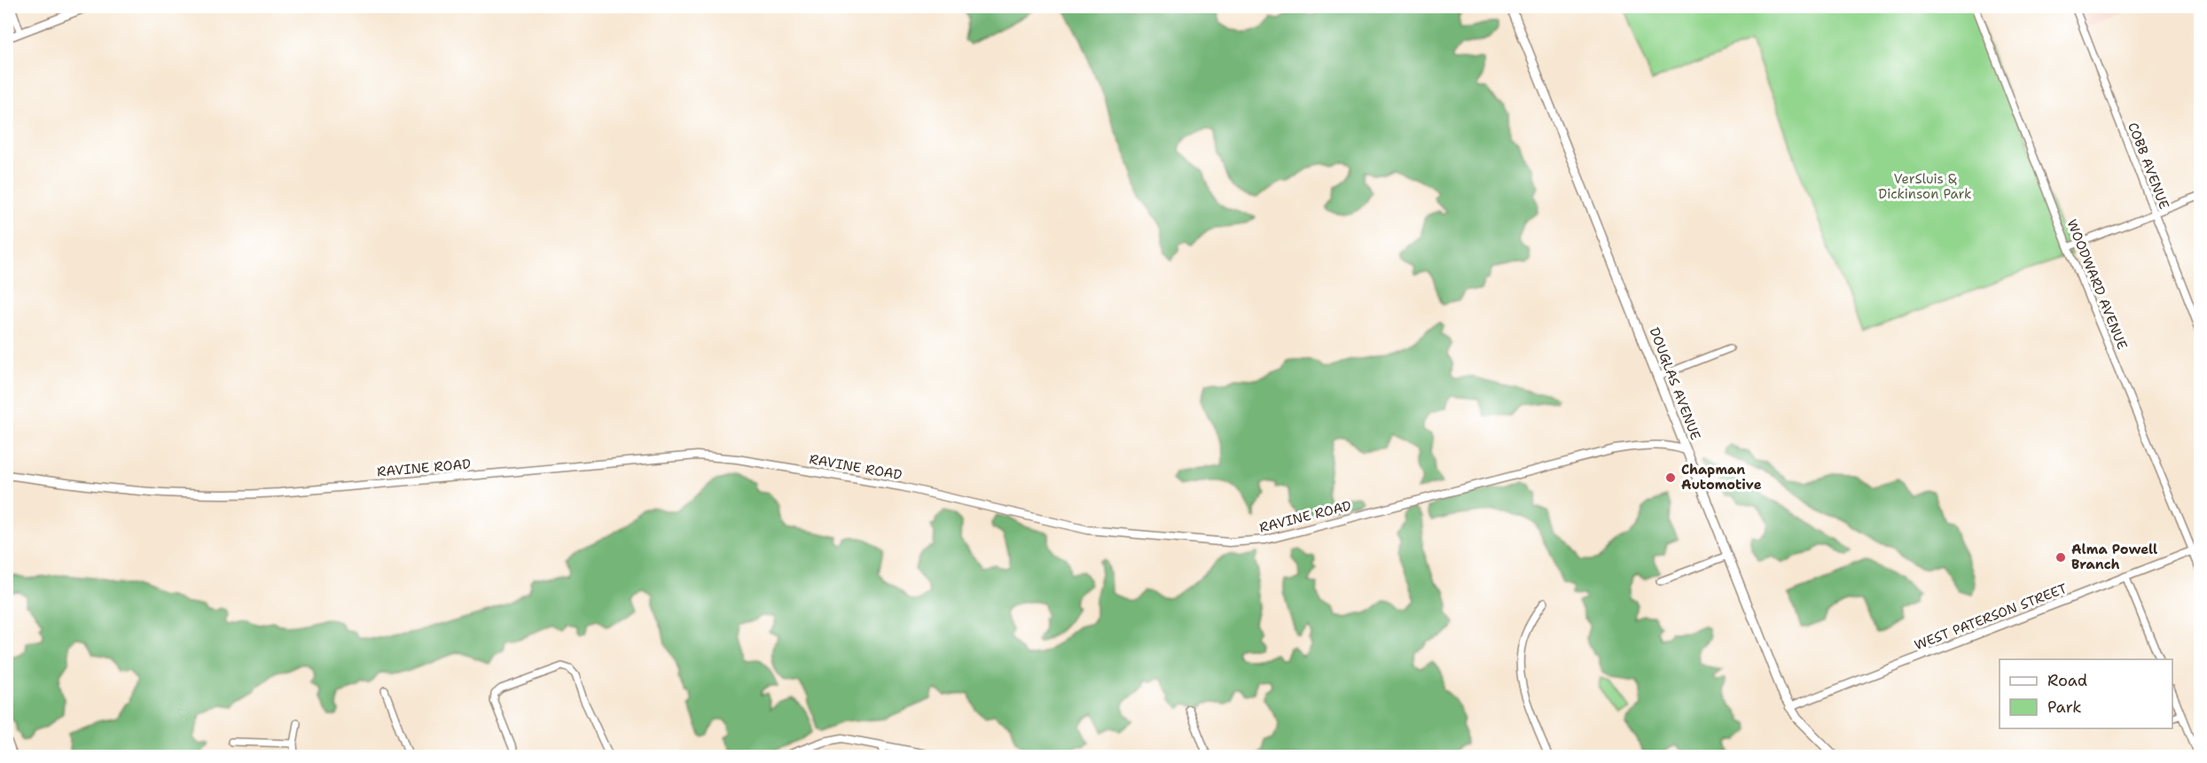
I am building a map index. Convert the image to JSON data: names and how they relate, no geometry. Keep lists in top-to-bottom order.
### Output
{
  "streets": {
    "main road": ["DOUGLAS AVENUE"],
    "street": [
      "COBB AVENUE",
      "WOODWARD AVENUE",
      "RAVINE ROAD",
      "WEST PATERSON STREET"
    ]
  },
  "crossings": [
    ["WOODWARD AVENUE", "WEST PATERSON STREET"],
    ["DOUGLAS AVENUE", "RAVINE ROAD"],
    ["DOUGLAS AVENUE", "WEST PATERSON STREET"]
  ],
  "parks": ["VerSluis & Dickinson Park"],
  "places": ["Chapman Automotive", "Alma Powell Branch"],
  "legend": ["Road", "Park"]
}
